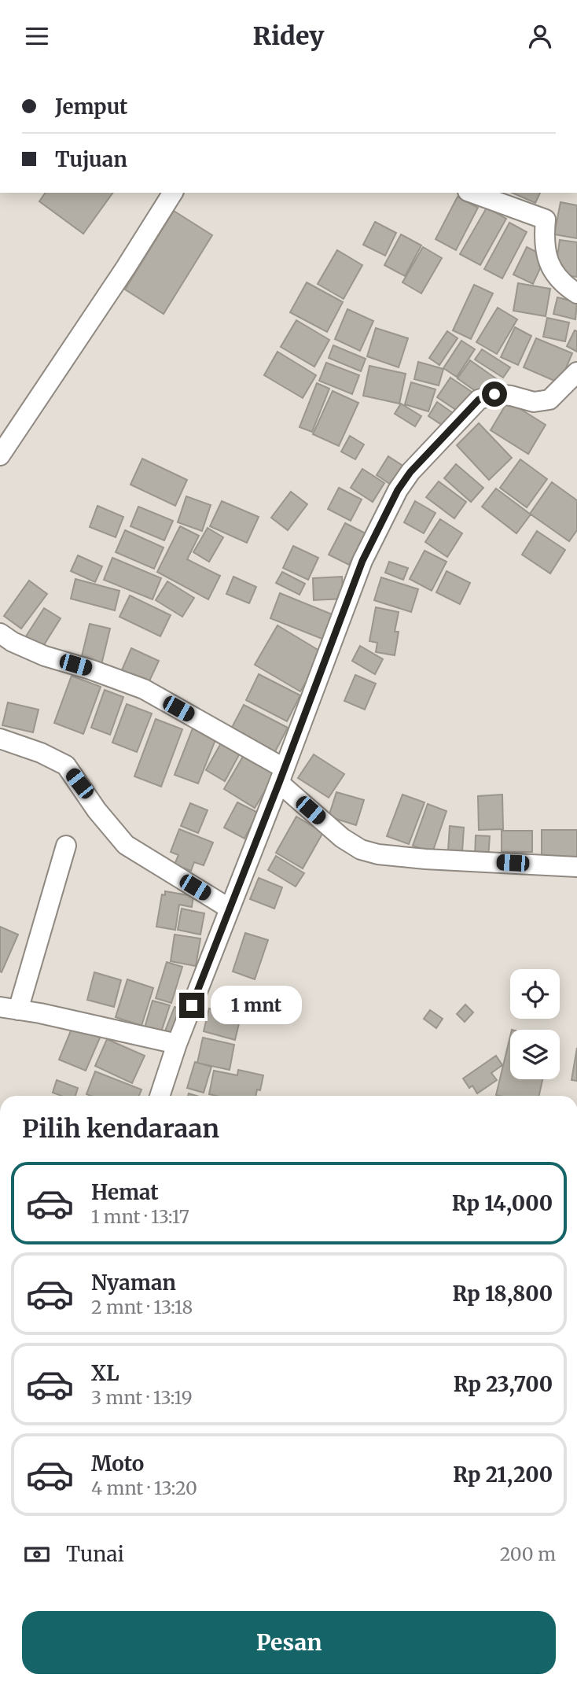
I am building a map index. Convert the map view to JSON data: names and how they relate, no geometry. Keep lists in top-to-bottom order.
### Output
{
  "page": {
    "header": "Ridey",
    "banner": ["Jemput", "Tujuan"],
    "bubble": "1 mnt",
    "heading": "Pilih kendaraan",
    "list": [
      {
        "name": "Hemat",
        "note": "1 mnt · 13:17",
        "value": "Rp 14,000"
      },
      {
        "name": "Nyaman",
        "note": "2 mnt · 13:18",
        "value": "Rp 18,800"
      },
      {
        "name": "XL",
        "note": "3 mnt · 13:19",
        "value": "Rp 23,700"
      },
      {
        "name": "Moto",
        "note": "4 mnt · 13:20",
        "value": "Rp 21,200"
      }
    ],
    "pay": ["Tunai", "200 m"],
    "buttons": "Pesan"
  }
}
